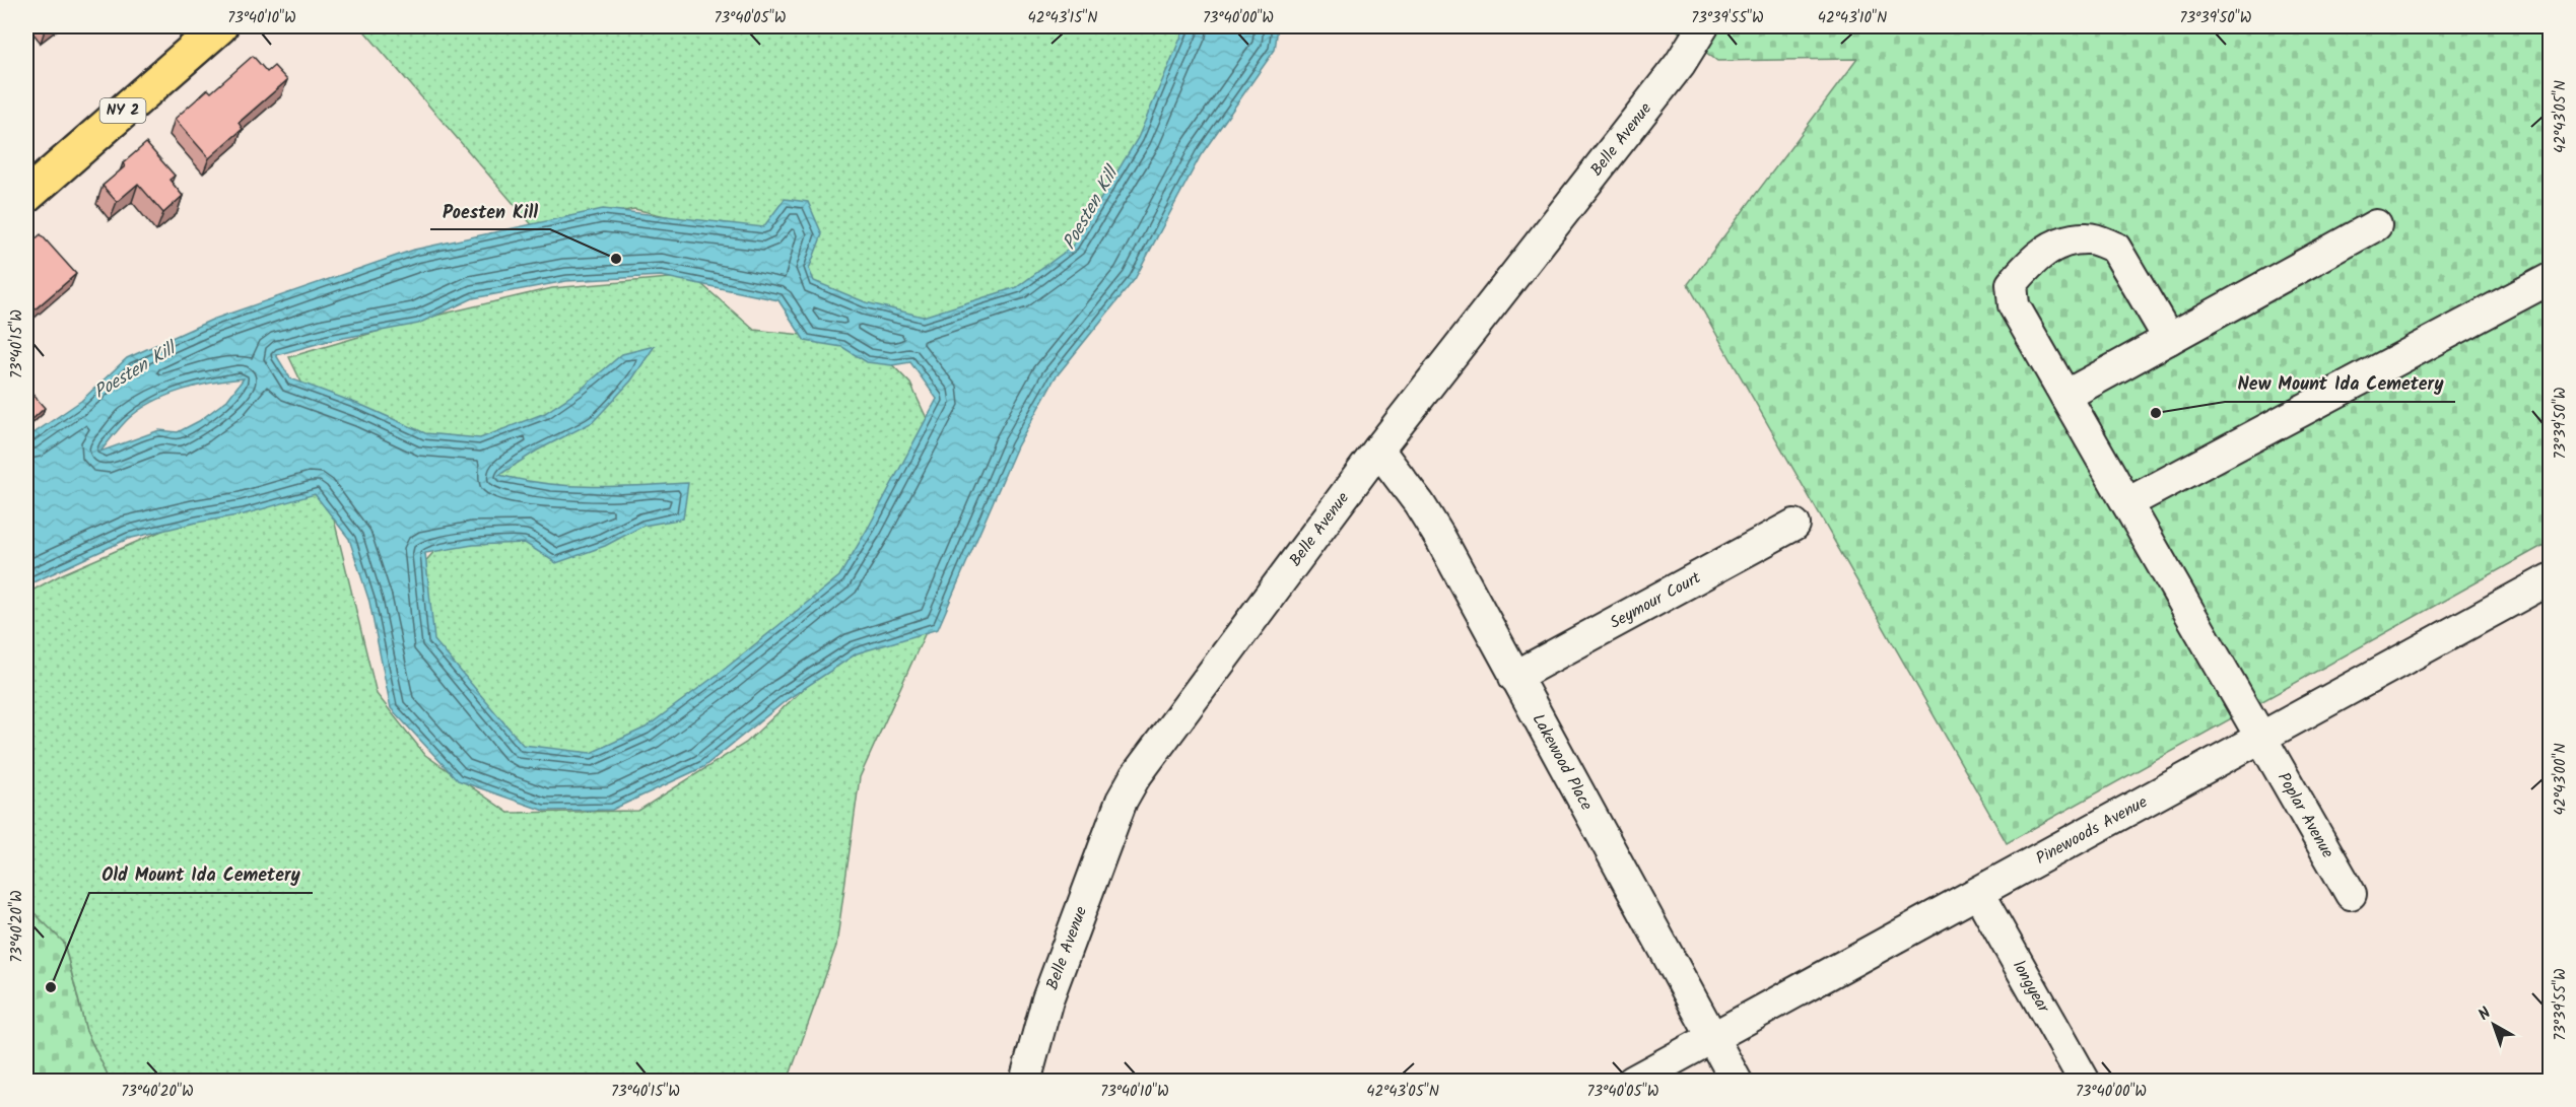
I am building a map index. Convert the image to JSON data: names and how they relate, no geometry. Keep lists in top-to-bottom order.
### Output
{
  "streets": {
    "main road": ["NY 2"],
    "street": [
      "Belle Avenue",
      "Seymour Court",
      "Lakewood Place",
      "Poplar Avenue",
      "Pinewoods Avenue",
      "longyear"
    ]
  },
  "crossings": [
    ["Belle Avenue", "Lakewood Place"],
    ["Seymour Court", "Lakewood Place"],
    ["Lakewood Place", "Pinewoods Avenue"],
    ["Poplar Avenue", "Pinewoods Avenue"],
    ["Pinewoods Avenue", "longyear"]
  ],
  "water": ["Poesten Kill"],
  "places": ["Poesten Kill", "New Mount Ida Cemetery", "Old Mount Ida Cemetery"],
  "north": "top left",
  "coordinates": [
    "73°40'10\"W",
    "73°40'05\"W",
    "42°43'15\"N",
    "73°40'00\"W",
    "73°39'55\"W",
    "42°43'10\"N",
    "73°39'50\"W",
    "42°43'05\"N",
    "73°40'15\"W",
    "42°43'00\"N",
    "73°40'20\"W"
  ]
}
